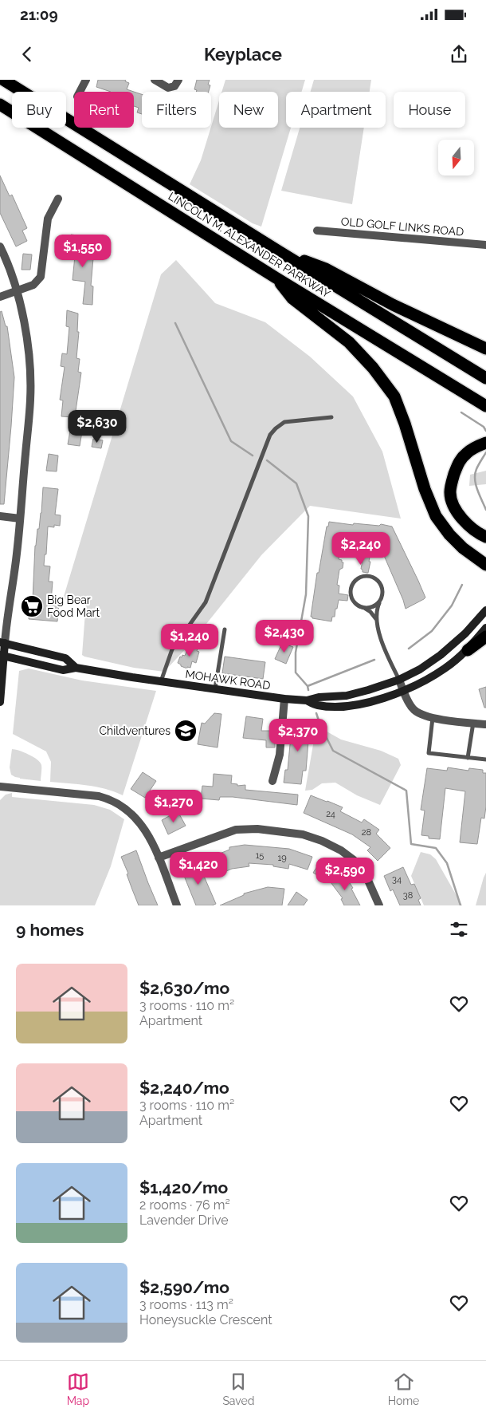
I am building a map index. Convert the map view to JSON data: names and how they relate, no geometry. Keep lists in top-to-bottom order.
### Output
{
  "streets": {
    "highway": ["LINCOLN M. ALEXANDER PARKWAY"],
    "main road": ["MOHAWK ROAD"],
    "street": ["OLD GOLF LINKS ROAD"]
  },
  "places": {
    "supermarket": ["Big Bear Food Mart"],
    "school or university": ["Childventures"]
  },
  "house_numbers": [
    "24",
    "28",
    "15",
    "19",
    "34",
    "38"
  ],
  "north": "bottom",
  "page": {
    "status": "21:09",
    "header": "Keyplace",
    "chip": [
      "Buy",
      "Rent",
      "Filters",
      "New",
      "Apartment",
      "House"
    ],
    "price": [
      "$1,550",
      "$2,630",
      "$2,240",
      "$2,430",
      "$1,240",
      "$2,370",
      "$1,270",
      "$1,420",
      "$2,590"
    ],
    "heading": "9 homes",
    "list": [
      {
        "name": "$2,630/mo",
        "note": "3 rooms · 110 m² · Apartment"
      },
      {
        "name": "$2,240/mo",
        "note": "3 rooms · 110 m² · Apartment"
      },
      {
        "name": "$1,420/mo",
        "note": "2 rooms · 76 m² · Lavender Drive"
      },
      {
        "name": "$2,590/mo",
        "note": "3 rooms · 113 m² · Honeysuckle Crescent"
      }
    ],
    "tabs": ["Map", "Saved", "Home"]
  }
}
